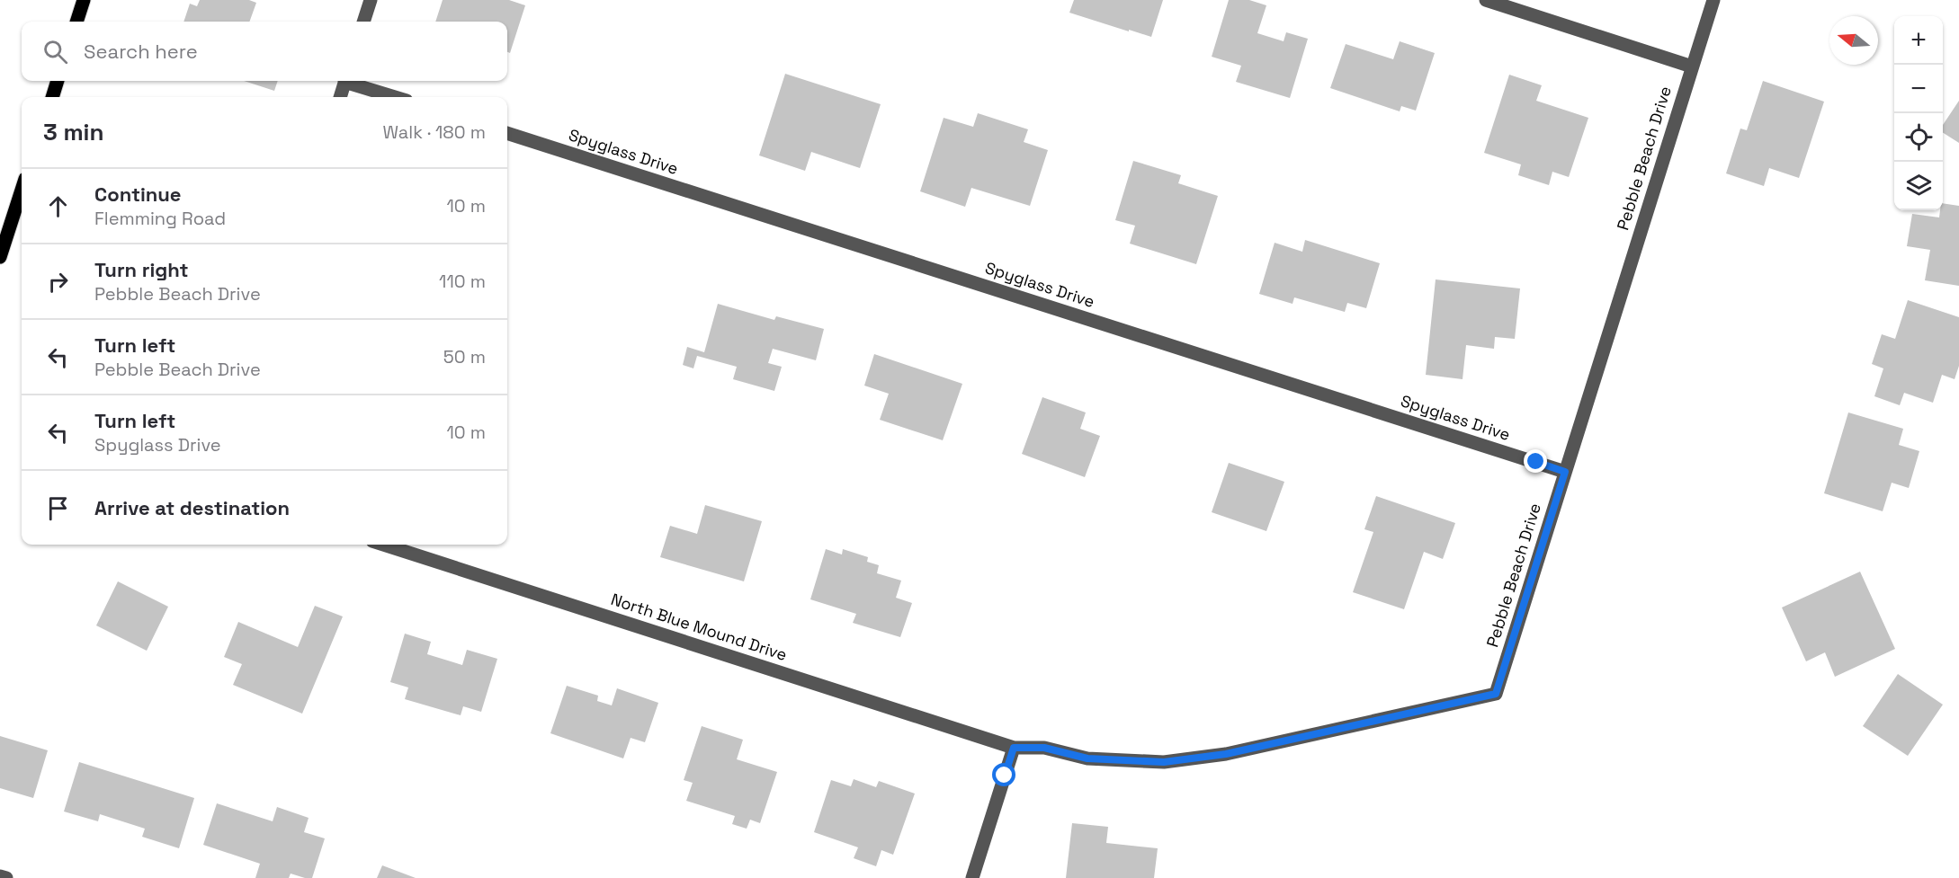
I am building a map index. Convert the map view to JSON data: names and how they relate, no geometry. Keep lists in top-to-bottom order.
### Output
{
  "streets": {
    "street": ["Spyglass Drive", "Pebble Beach Drive", "North Blue Mound Drive"]
  },
  "crossings": [
    ["Spyglass Drive", "Pebble Beach Drive"],
    ["Pebble Beach Drive", "North Blue Mound Drive"]
  ],
  "north": "left",
  "page": {
    "map_buttons": ["+", "−"],
    "search": "Search here",
    "heading": ["3 min", "Walk · 180 m"],
    "list": [
      ["Continue", "Flemming Road", "10 m"],
      ["Turn right", "Pebble Beach Drive", "110 m"],
      ["Turn left", "Pebble Beach Drive", "50 m"],
      ["Turn left", "Spyglass Drive", "10 m"],
      "Arrive at destination"
    ]
  }
}
